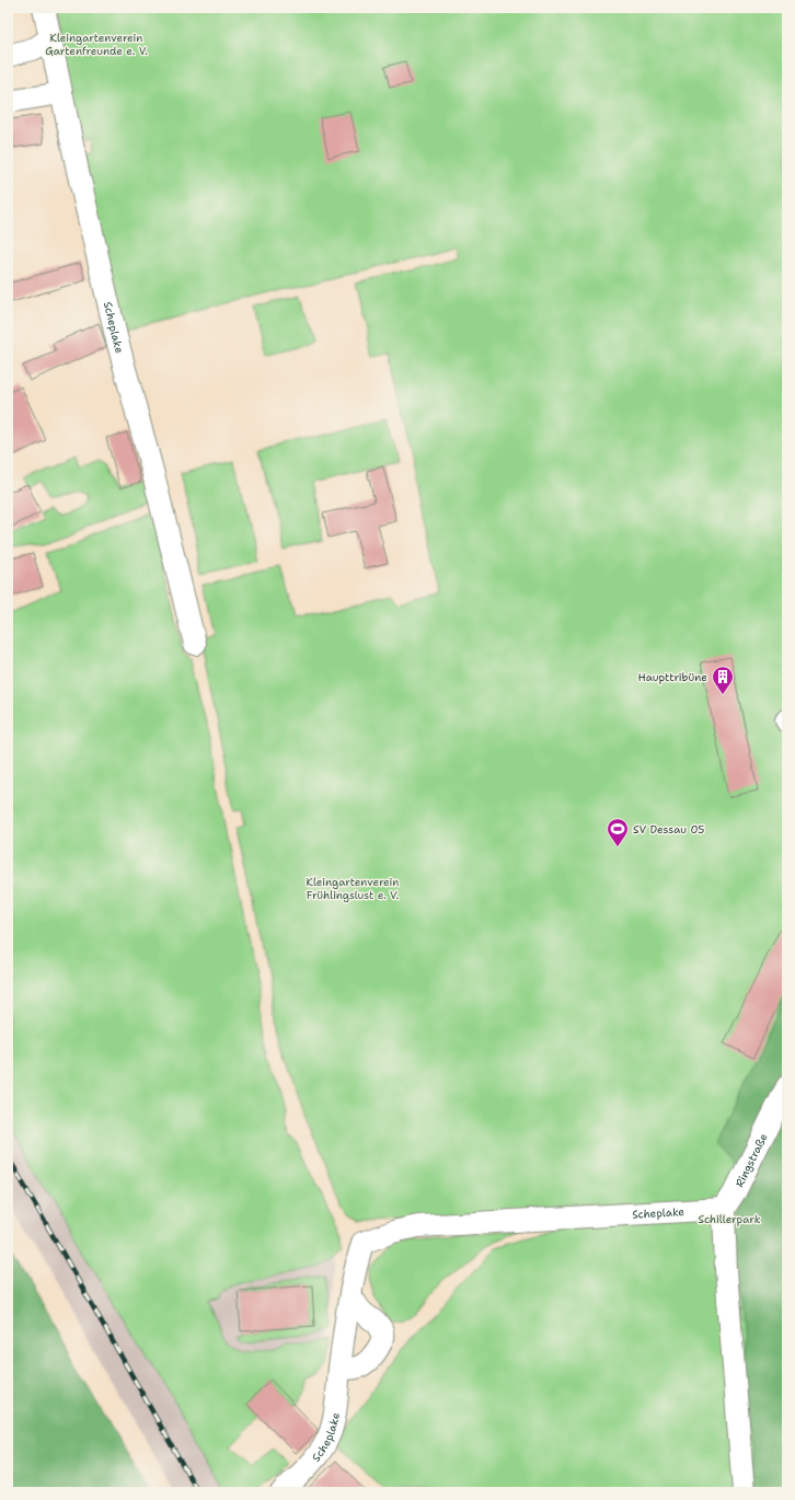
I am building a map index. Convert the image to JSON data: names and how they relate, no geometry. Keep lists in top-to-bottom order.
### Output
{
  "streets": {
    "street": ["Scheplake", "Ringstraße"]
  },
  "crossings": [
    ["Scheplake", "Ringstraße"]
  ],
  "parks": ["Kleingartenverein Gartenfreunde e. V.", "Kleingartenverein Frühlingslust e. V.", "Schillerpark"],
  "places": {
    "building": ["Haupttribüne"],
    "sports": ["SV Dessau 05"]
  }
}
